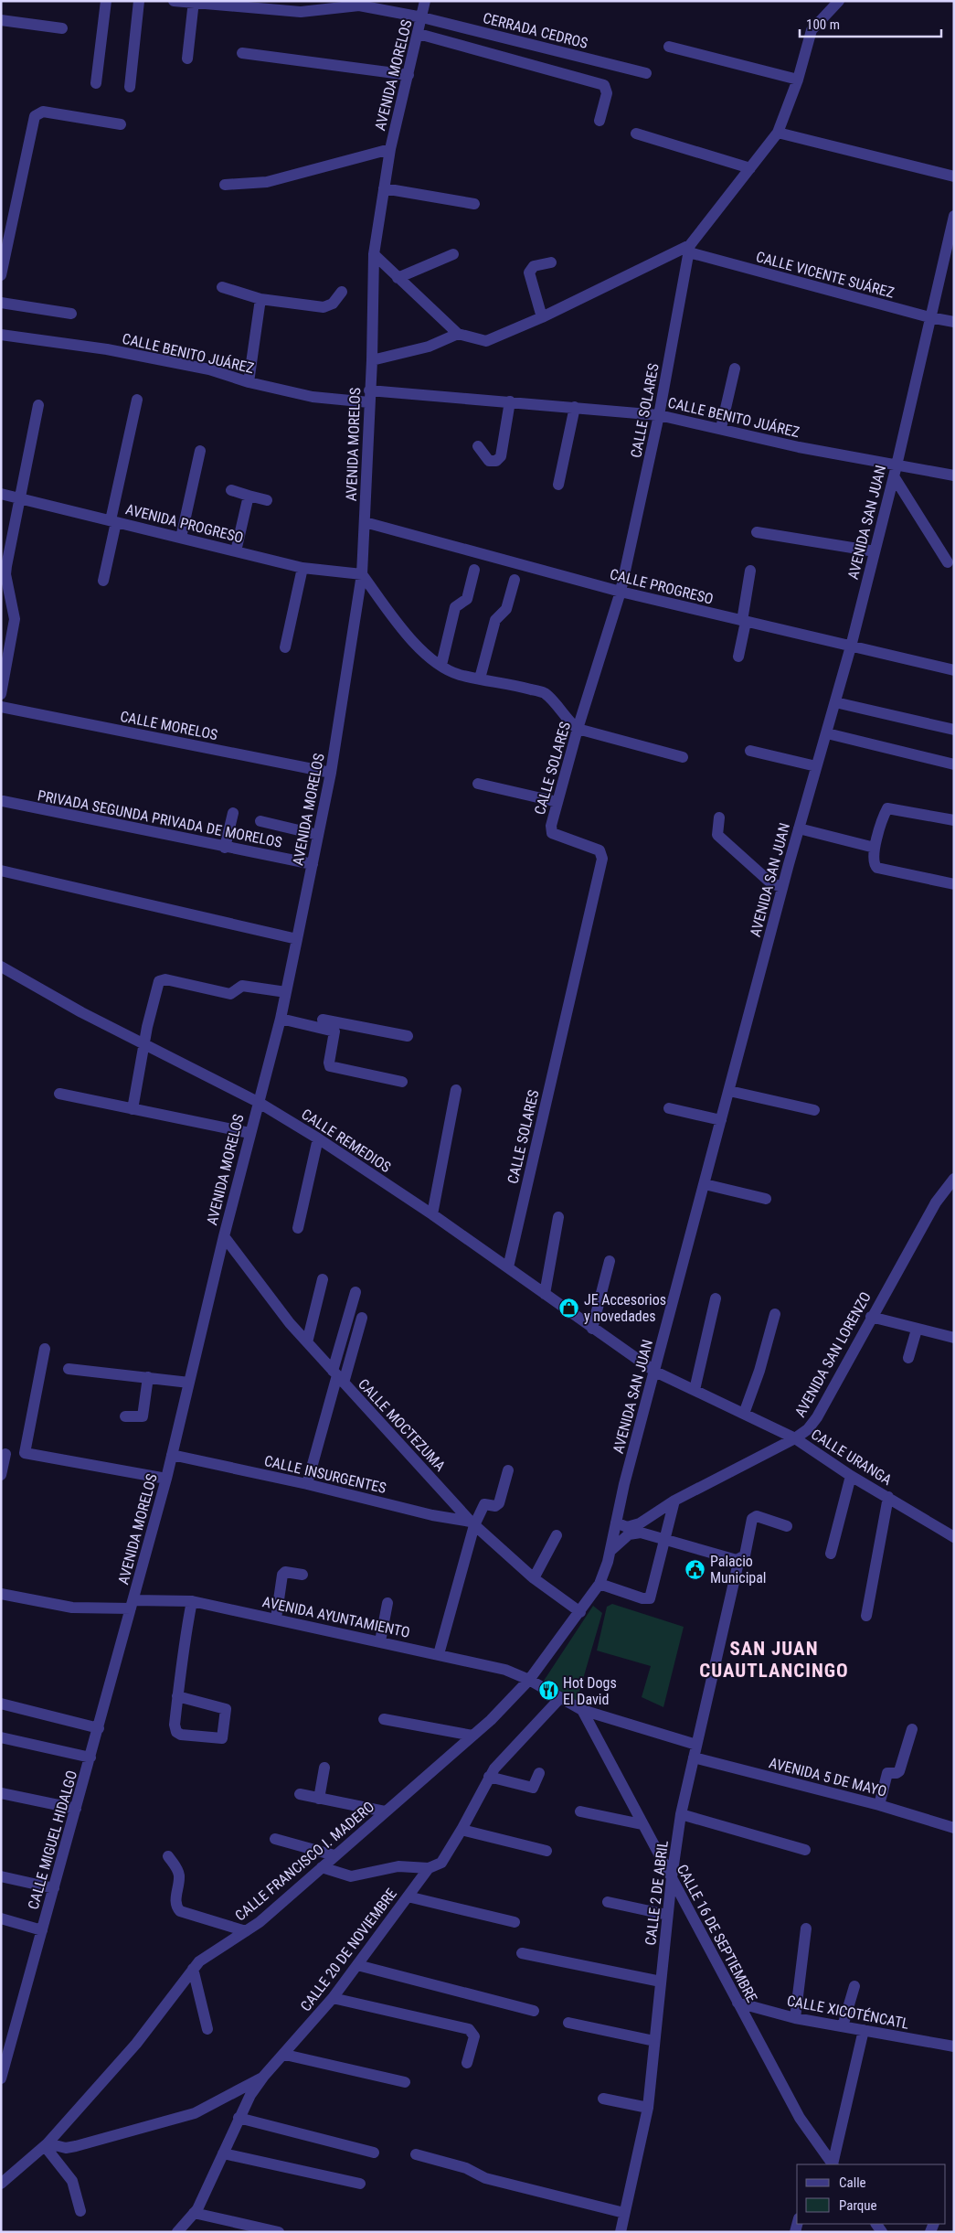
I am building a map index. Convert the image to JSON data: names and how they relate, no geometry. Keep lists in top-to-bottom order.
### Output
{
  "streets": {
    "street": [
      "CERRADA CEDROS",
      "AVENIDA MORELOS",
      "CALLE VICENTE SUÁREZ",
      "CALLE BENITO JUÁREZ",
      "CALLE SOLARES",
      "AVENIDA SAN JUAN",
      "AVENIDA PROGRESO",
      "CALLE PROGRESO",
      "CALLE MORELOS",
      "PRIVADA SEGUNDA PRIVADA DE MORELOS",
      "CALLE REMEDIOS",
      "AVENIDA SAN LORENZO",
      "CALLE MOCTEZUMA",
      "CALLE URANGA",
      "CALLE INSURGENTES",
      "AVENIDA AYUNTAMIENTO",
      "AVENIDA 5 DE MAYO",
      "CALLE MIGUEL HIDALGO",
      "CALLE FRANCISCO I. MADERO",
      "CALLE 2 DE ABRIL",
      "CALLE 16 DE SEPTIEMBRE",
      "CALLE 20 DE NOVIEMBRE",
      "CALLE XICOTÉNCATL"
    ]
  },
  "crossings": [
    ["CERRADA CEDROS", "AVENIDA MORELOS"],
    ["AVENIDA MORELOS", "CALLE BENITO JUÁREZ"],
    ["AVENIDA MORELOS", "AVENIDA PROGRESO"],
    ["AVENIDA MORELOS", "CALLE PROGRESO"],
    ["AVENIDA MORELOS", "CALLE MORELOS"],
    ["AVENIDA MORELOS", "PRIVADA SEGUNDA PRIVADA DE MORELOS"],
    ["AVENIDA MORELOS", "CALLE REMEDIOS"],
    ["AVENIDA MORELOS", "CALLE MOCTEZUMA"],
    ["AVENIDA MORELOS", "CALLE INSURGENTES"],
    ["AVENIDA MORELOS", "AVENIDA AYUNTAMIENTO"],
    ["AVENIDA MORELOS", "CALLE MIGUEL HIDALGO"],
    ["CALLE VICENTE SUÁREZ", "CALLE SOLARES"],
    ["CALLE VICENTE SUÁREZ", "AVENIDA SAN JUAN"],
    ["CALLE BENITO JUÁREZ", "CALLE SOLARES"],
    ["CALLE BENITO JUÁREZ", "AVENIDA SAN JUAN"],
    ["CALLE SOLARES", "CALLE PROGRESO"],
    ["CALLE SOLARES", "CALLE REMEDIOS"],
    ["AVENIDA SAN JUAN", "CALLE PROGRESO"],
    ["AVENIDA SAN JUAN", "CALLE REMEDIOS"],
    ["AVENIDA SAN JUAN", "AVENIDA SAN LORENZO"],
    ["AVENIDA SAN JUAN", "CALLE URANGA"],
    ["AVENIDA SAN JUAN", "CALLE FRANCISCO I. MADERO"],
    ["CALLE REMEDIOS", "CALLE URANGA"],
    ["AVENIDA SAN LORENZO", "CALLE URANGA"],
    ["CALLE MOCTEZUMA", "CALLE INSURGENTES"],
    ["CALLE MOCTEZUMA", "CALLE FRANCISCO I. MADERO"],
    ["AVENIDA AYUNTAMIENTO", "CALLE MIGUEL HIDALGO"],
    ["AVENIDA AYUNTAMIENTO", "CALLE FRANCISCO I. MADERO"],
    ["AVENIDA AYUNTAMIENTO", "CALLE 2 DE ABRIL"],
    ["AVENIDA AYUNTAMIENTO", "CALLE 16 DE SEPTIEMBRE"],
    ["AVENIDA AYUNTAMIENTO", "CALLE 20 DE NOVIEMBRE"],
    ["AVENIDA 5 DE MAYO", "CALLE 2 DE ABRIL"],
    ["CALLE 2 DE ABRIL", "CALLE 16 DE SEPTIEMBRE"],
    ["CALLE 16 DE SEPTIEMBRE", "CALLE XICOTÉNCATL"]
  ],
  "districts": ["SAN JUAN CUAUTLANCINGO"],
  "places": {
    "shop": ["JE Accesorios y novedades"],
    "public building": ["Palacio Municipal"],
    "restaurant": ["Hot Dogs El David"]
  },
  "legend": ["Calle", "Parque"],
  "scale_bar": "100 m"
}
